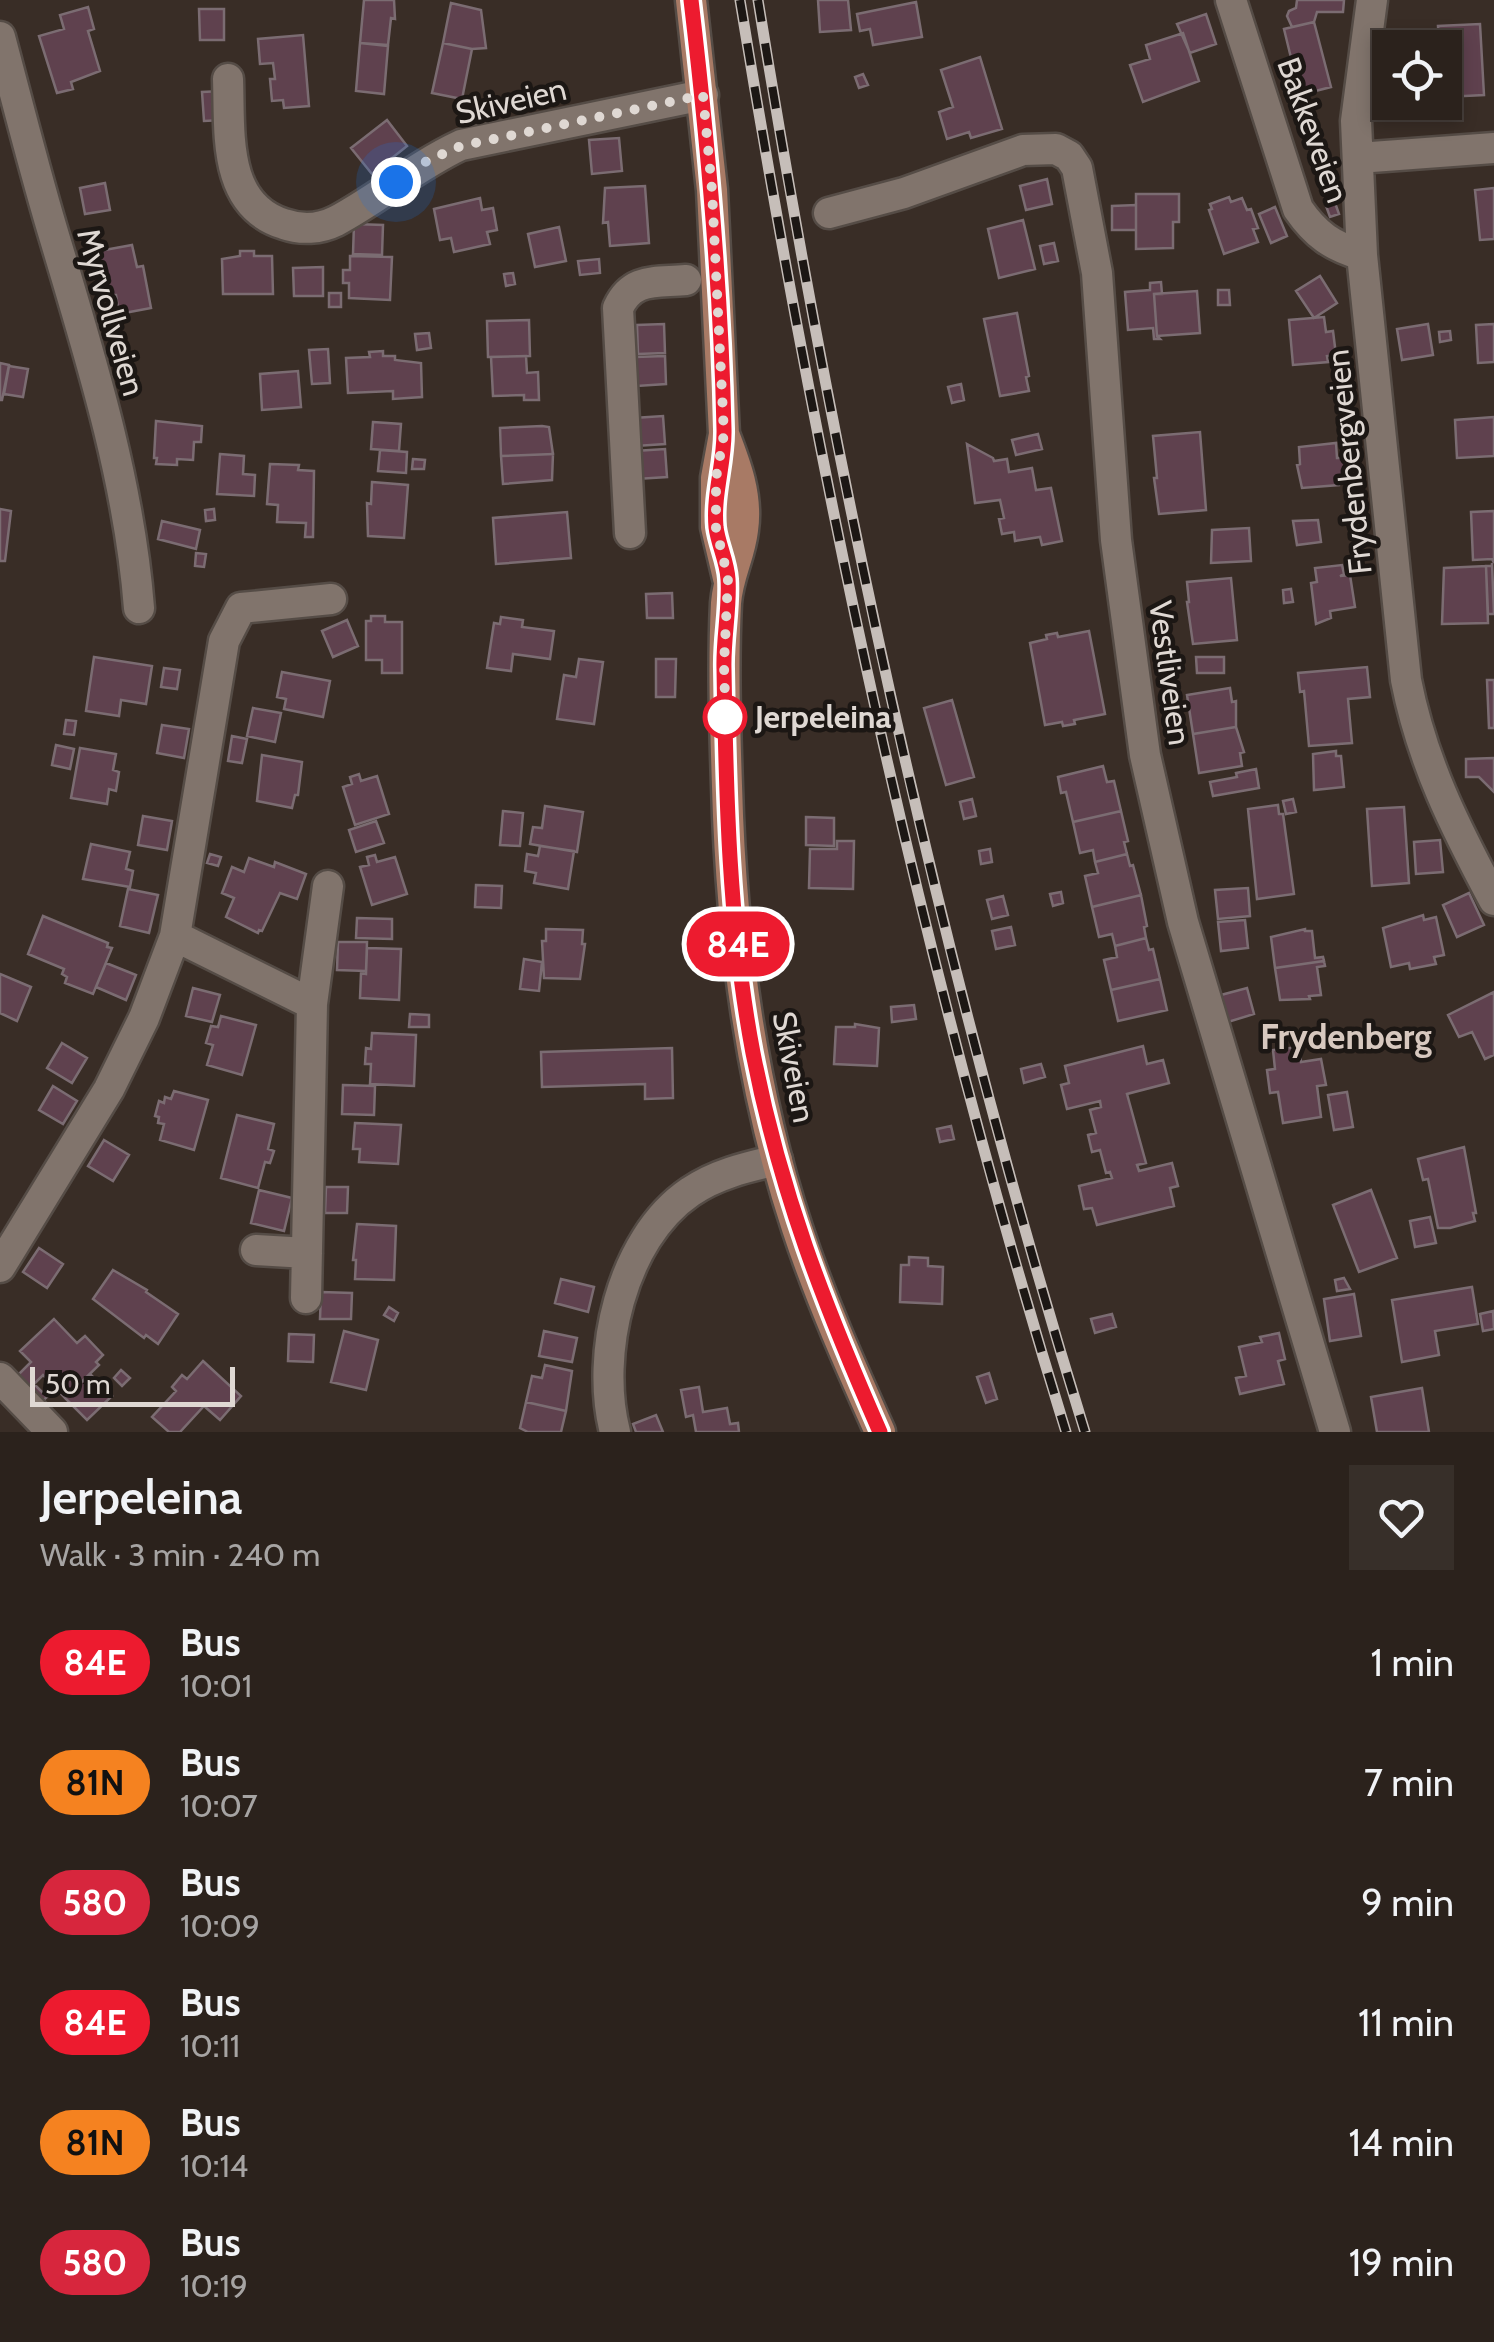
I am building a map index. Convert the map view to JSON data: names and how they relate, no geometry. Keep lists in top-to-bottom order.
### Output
{
  "streets": {
    "main road": ["Skiveien"],
    "street": [
      "Bakkeveien",
      "Myrvollveien",
      "Frydenbergveien",
      "Vestliveien"
    ]
  },
  "crossings": [
    ["Bakkeveien", "Frydenbergveien"]
  ],
  "districts": ["Frydenberg"],
  "places": ["Jerpeleina"],
  "lines": ["bus line 84E"],
  "scale_bar": "50 m",
  "page": {
    "on_map": "84E",
    "scale": "50 m",
    "heading": ["Jerpeleina", "Walk · 3 min · 240 m"],
    "list": [
      {
        "mark": "84E",
        "name": "Bus",
        "note": "10:01",
        "value": "1 min"
      },
      {
        "mark": "81N",
        "name": "Bus",
        "note": "10:07",
        "value": "7 min"
      },
      {
        "mark": "580",
        "name": "Bus",
        "note": "10:09",
        "value": "9 min"
      },
      {
        "mark": "84E",
        "name": "Bus",
        "note": "10:11",
        "value": "11 min"
      },
      {
        "mark": "81N",
        "name": "Bus",
        "note": "10:14",
        "value": "14 min"
      },
      {
        "mark": "580",
        "name": "Bus",
        "note": "10:19",
        "value": "19 min"
      }
    ]
  }
}
